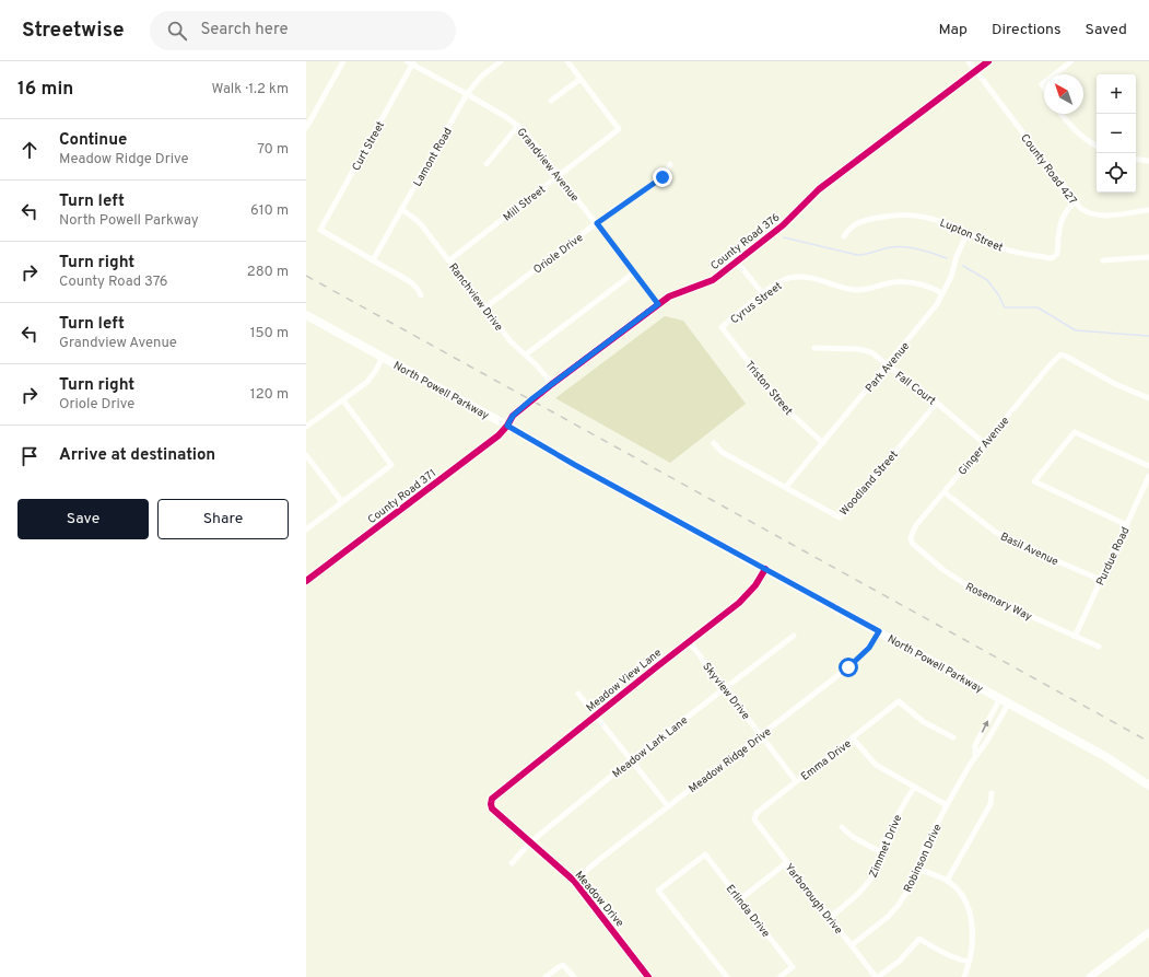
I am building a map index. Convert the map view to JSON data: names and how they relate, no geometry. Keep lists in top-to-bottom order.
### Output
{
  "streets": {
    "main road": ["North Powell Parkway"],
    "street": [
      "Curt Street",
      "Lamont Road",
      "Grandview Avenue",
      "County Road 427",
      "Mill Street",
      "Lupton Street",
      "County Road 376",
      "Oriole Drive",
      "Ranchview Drive",
      "Cyrus Street",
      "Park Avenue",
      "Triston Street",
      "Fall Court",
      "Ginger Avenue",
      "Woodland Street",
      "County Road 371",
      "Basil Avenue",
      "Purdue Road",
      "Rosemary Way",
      "Meadow View Lane",
      "Skyview Drive",
      "Meadow Lark Lane",
      "Meadow Ridge Drive",
      "Emma Drive",
      "Zimmet Drive",
      "Robinson Drive",
      "Meadow Drive",
      "Yarborough Drive",
      "Erlinda Drive"
    ]
  },
  "crossings": [
    ["Curt Street", "Lamont Road"],
    ["Curt Street", "Grandview Avenue"],
    ["Lamont Road", "Grandview Avenue"],
    ["Lamont Road", "Ranchview Drive"],
    ["Grandview Avenue", "Mill Street"],
    ["Grandview Avenue", "County Road 376"],
    ["Grandview Avenue", "Oriole Drive"],
    ["County Road 427", "Lupton Street"],
    ["County Road 427", "County Road 376"],
    ["Mill Street", "Ranchview Drive"],
    ["Lupton Street", "Park Avenue"],
    ["County Road 376", "Ranchview Drive"],
    ["County Road 376", "North Powell Parkway"],
    ["County Road 376", "County Road 371"],
    ["Oriole Drive", "Ranchview Drive"],
    ["Cyrus Street", "Park Avenue"],
    ["Cyrus Street", "Triston Street"],
    ["Park Avenue", "Triston Street"],
    ["Park Avenue", "Fall Court"],
    ["Park Avenue", "Woodland Street"],
    ["Fall Court", "Ginger Avenue"],
    ["Fall Court", "Woodland Street"],
    ["North Powell Parkway", "County Road 371"],
    ["North Powell Parkway", "Meadow View Lane"],
    ["North Powell Parkway", "Meadow Ridge Drive"],
    ["North Powell Parkway", "Robinson Drive"],
    ["Ginger Avenue", "Basil Avenue"],
    ["Ginger Avenue", "Rosemary Way"],
    ["Basil Avenue", "Purdue Road"],
    ["Purdue Road", "Rosemary Way"],
    ["Meadow View Lane", "Skyview Drive"],
    ["Meadow View Lane", "Meadow Drive"],
    ["Skyview Drive", "Meadow Lark Lane"],
    ["Skyview Drive", "Meadow Ridge Drive"],
    ["Skyview Drive", "Emma Drive"],
    ["Meadow Lark Lane", "Meadow Drive"],
    ["Meadow Ridge Drive", "Meadow Drive"],
    ["Emma Drive", "Yarborough Drive"],
    ["Zimmet Drive", "Yarborough Drive"],
    ["Robinson Drive", "Yarborough Drive"]
  ],
  "north": "top left",
  "page": {
    "header": "Streetwise",
    "search": "Search here",
    "nav": ["Map", "Directions", "Saved"],
    "heading": ["16 min", "Walk · 1.2 km"],
    "map_buttons": ["+", "−"],
    "list": [
      ["Continue", "Meadow Ridge Drive", "70 m"],
      ["Turn left", "North Powell Parkway", "610 m"],
      ["Turn right", "County Road 376", "280 m"],
      ["Turn left", "Grandview Avenue", "150 m"],
      ["Turn right", "Oriole Drive", "120 m"],
      "Arrive at destination"
    ],
    "buttons": ["Save", "Share"]
  }
}
